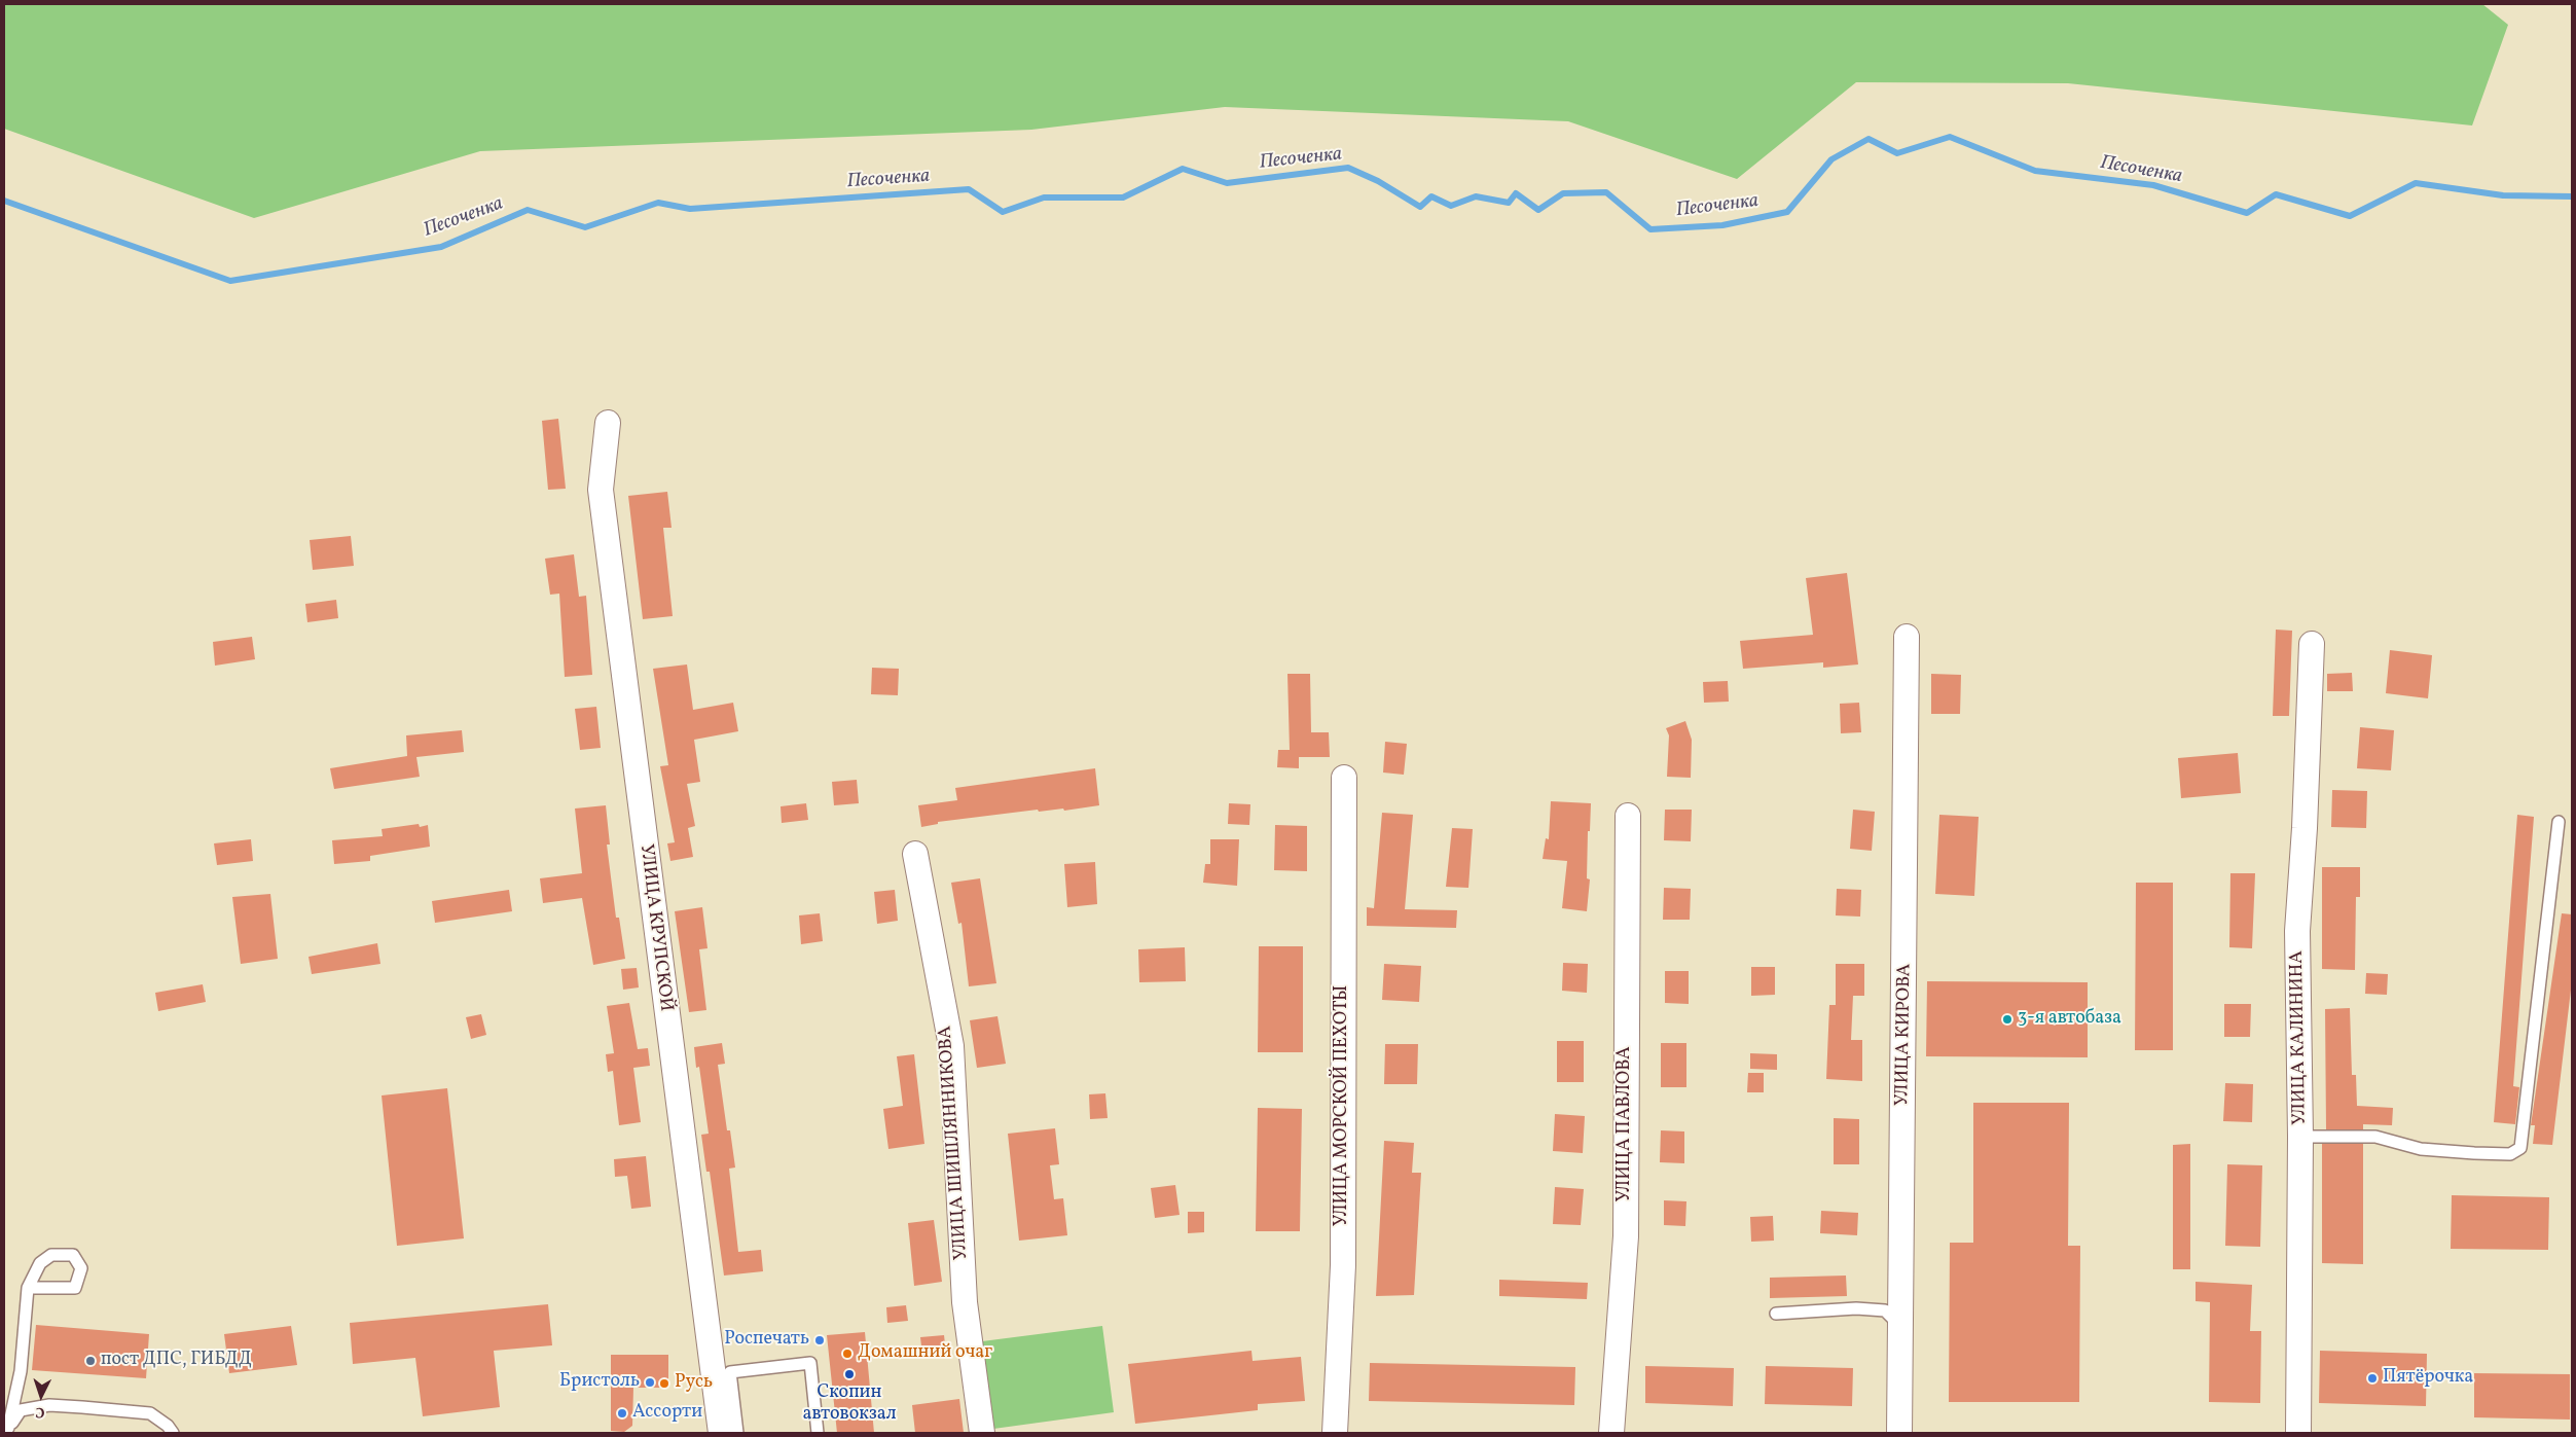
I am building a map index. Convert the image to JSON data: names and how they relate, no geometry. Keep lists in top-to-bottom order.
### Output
{
  "streets": {
    "street": [
      "УЛИЦА КРУПСКОЙ",
      "УЛИЦА КИРОВА",
      "УЛИЦА КАЛИНИНА",
      "УЛИЦА МОРСКОЙ ПЕХОТЫ",
      "УЛИЦА ПАВЛОВА",
      "УЛИЦА ШИШЛЯННИКОВА"
    ]
  },
  "water": ["Песоченка"],
  "places": [
    "3-я автобаза",
    "Роспечать",
    "Домашний очаг",
    "пост ДПС, ГИБДД",
    "Скопин автовокзал",
    "Пятёрочка",
    "Бристоль",
    "Русь",
    "Ассорти"
  ],
  "north": "bottom"
}
